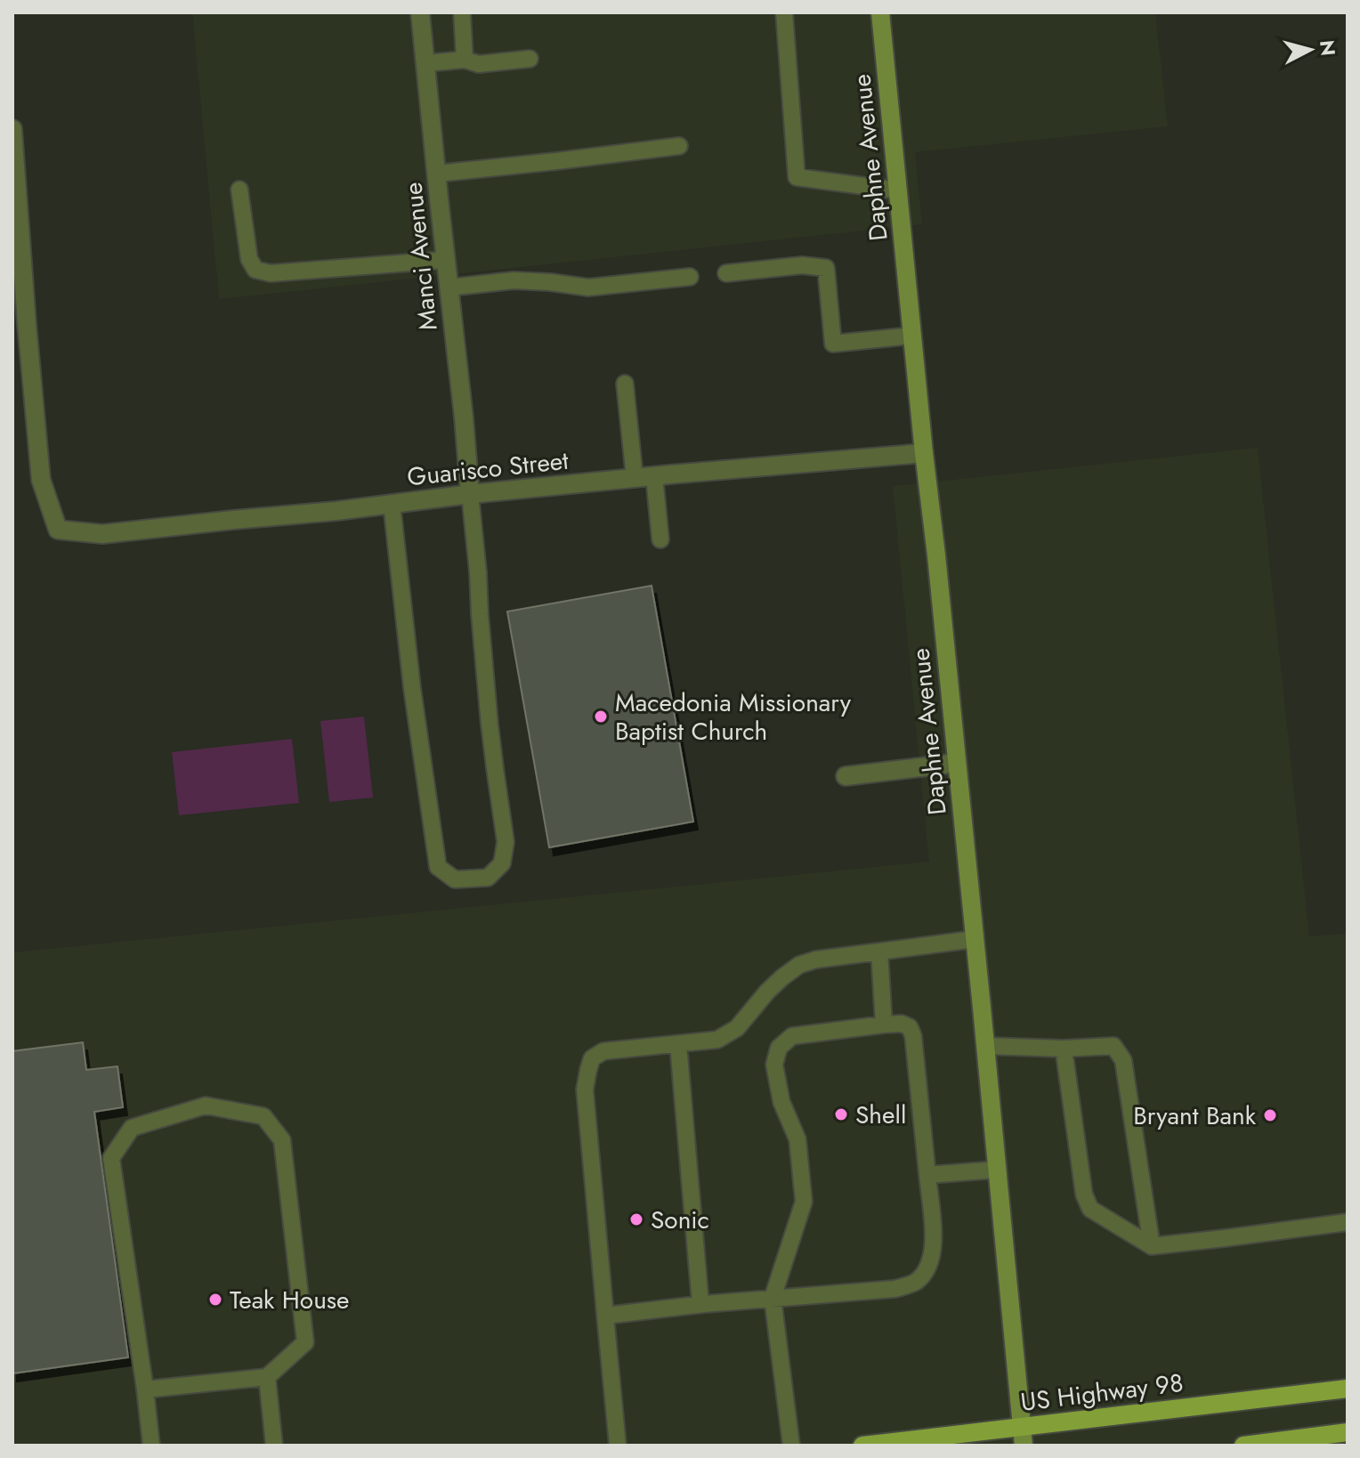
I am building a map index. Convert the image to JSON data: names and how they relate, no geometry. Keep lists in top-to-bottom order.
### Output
{
  "streets": {
    "main road": ["US Highway 98"],
    "street": ["Daphne Avenue", "Manci Avenue", "Guarisco Street"]
  },
  "crossings": [
    ["Daphne Avenue", "Guarisco Street"],
    ["Daphne Avenue", "US Highway 98"],
    ["Manci Avenue", "Guarisco Street"]
  ],
  "places": [
    "Macedonia Missionary Baptist Church",
    "Shell",
    "Bryant Bank",
    "Sonic",
    "Teak House"
  ],
  "north": "right"
}
